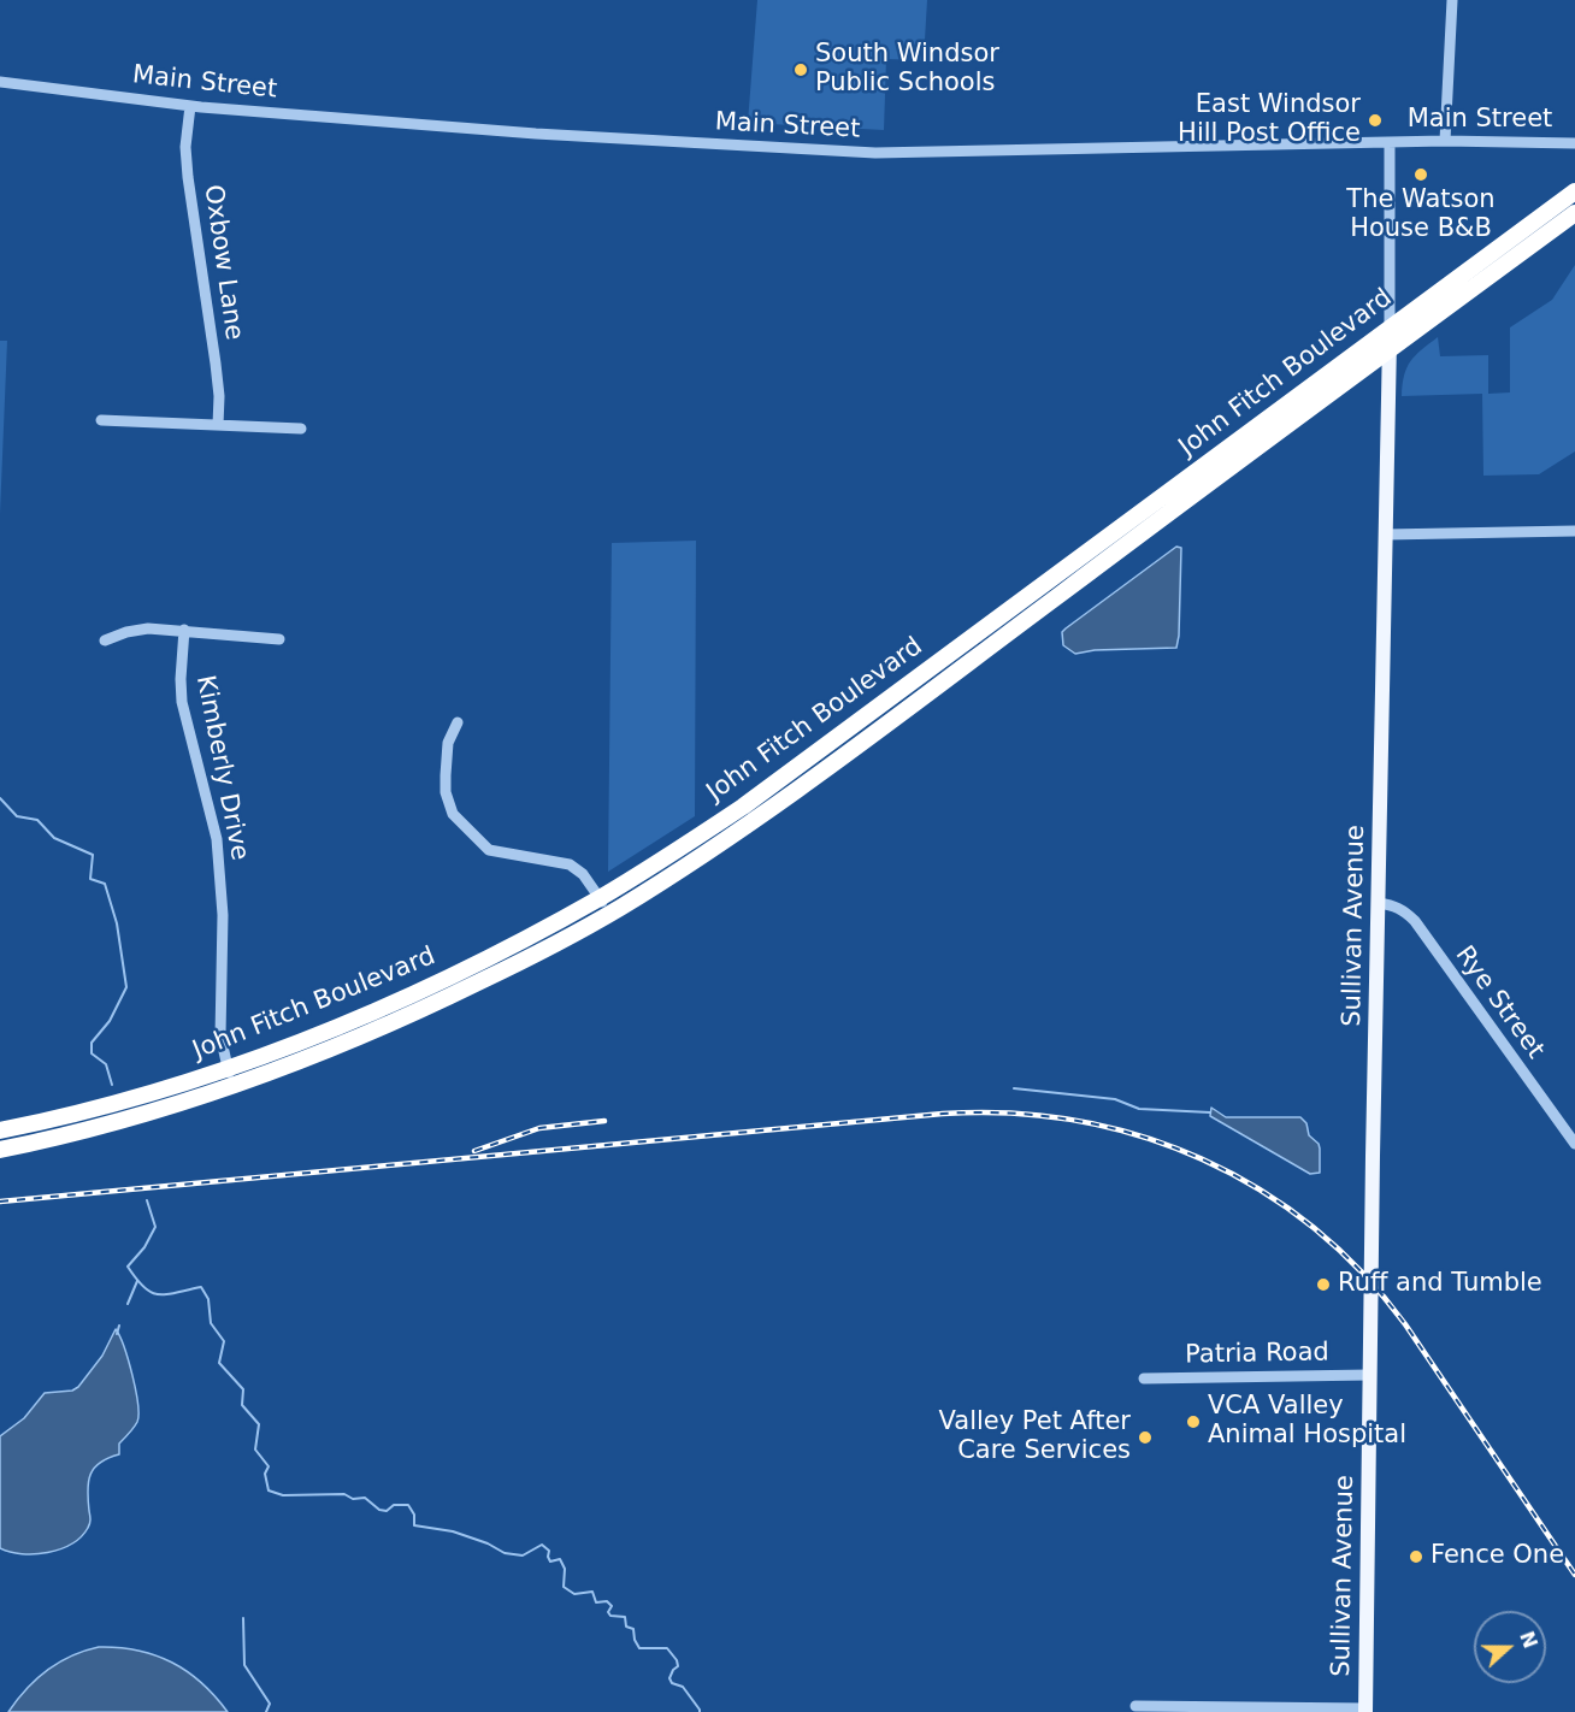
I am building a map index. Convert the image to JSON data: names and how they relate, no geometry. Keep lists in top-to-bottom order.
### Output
{
  "streets": {
    "highway": ["John Fitch Boulevard"],
    "main road": ["Sullivan Avenue"],
    "street": [
      "Main Street",
      "Oxbow Lane",
      "Kimberly Drive",
      "Rye Street",
      "Patria Road"
    ]
  },
  "crossings": [
    ["Main Street", "Oxbow Lane"],
    ["Main Street", "Sullivan Avenue"],
    ["John Fitch Boulevard", "Kimberly Drive"],
    ["John Fitch Boulevard", "Sullivan Avenue"],
    ["Sullivan Avenue", "Rye Street"],
    ["Sullivan Avenue", "Patria Road"]
  ],
  "places": [
    "South Windsor Public Schools",
    "East Windsor Hill Post Office",
    "The Watson House B&B",
    "Ruff and Tumble",
    "VCA Valley Animal Hospital",
    "Valley Pet After Care Services",
    "Fence One"
  ],
  "north": "right"
}
